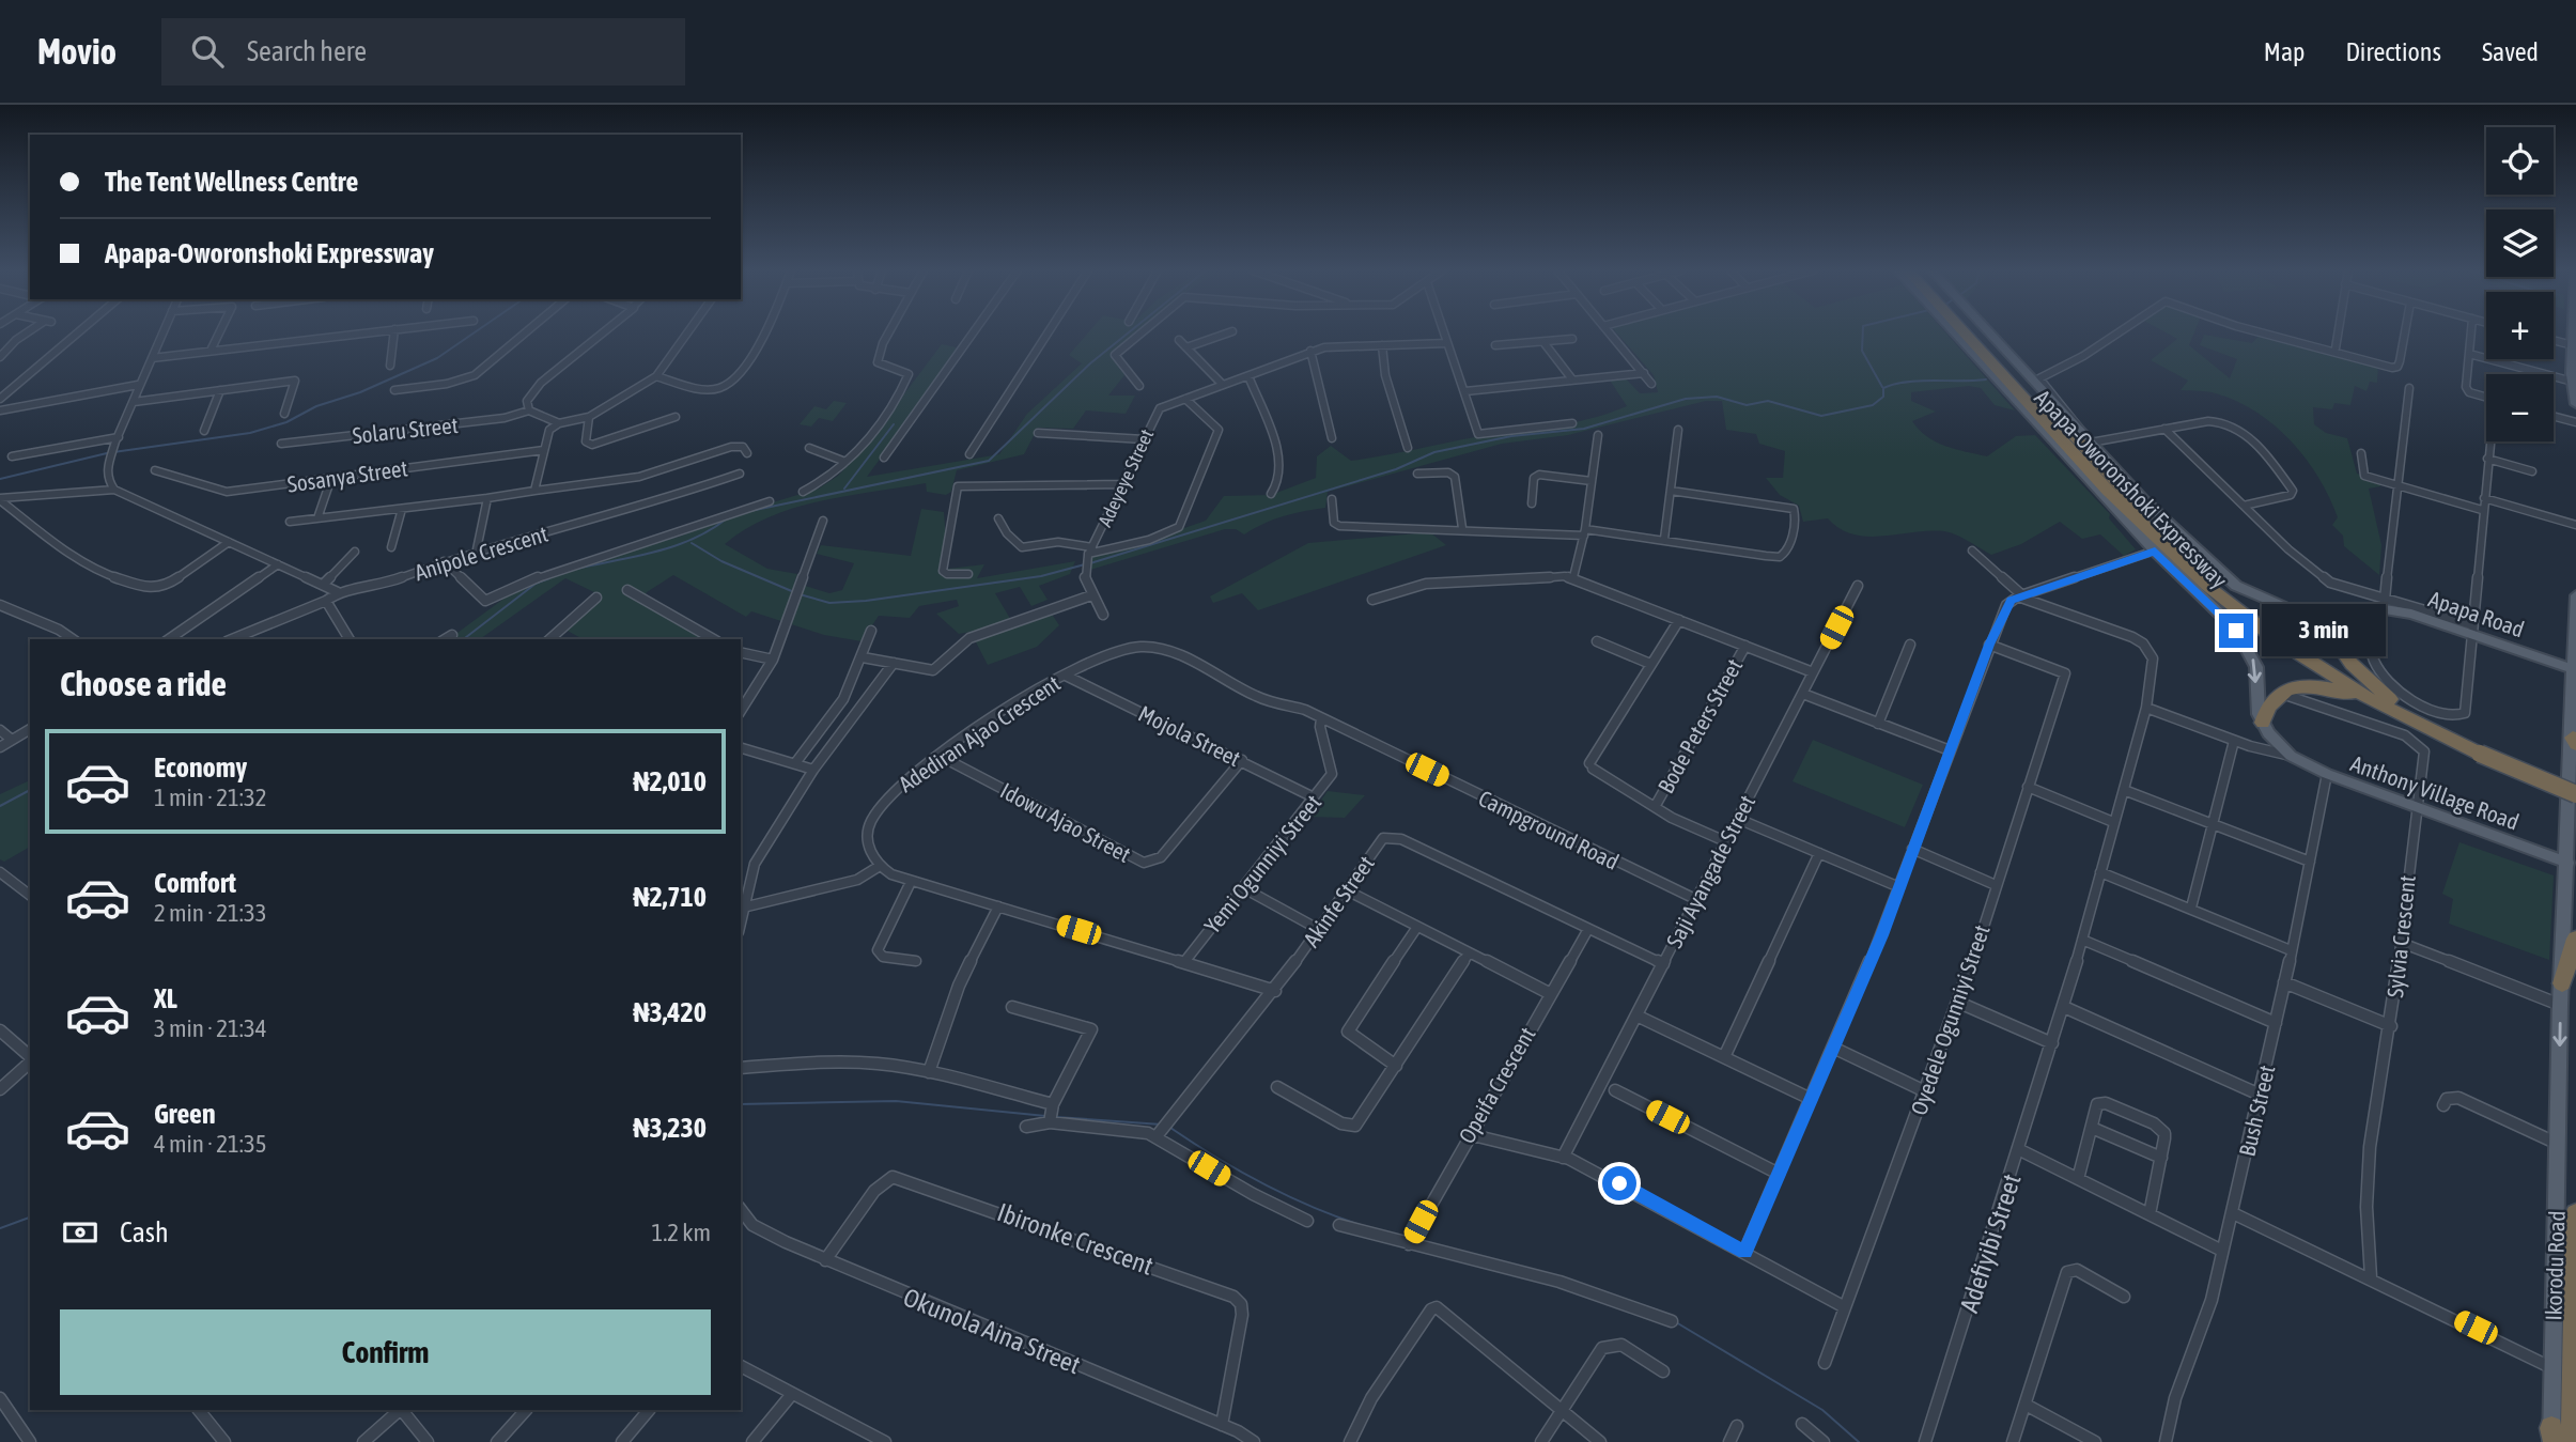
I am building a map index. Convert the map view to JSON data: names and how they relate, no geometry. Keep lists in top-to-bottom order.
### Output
{
  "streets": {
    "highway": ["Apapa-Oworonshoki Expressway", "Ikorodu Road"],
    "main road": ["Apapa Road", "Anthony Village Road"],
    "street": [
      "Solaru Street",
      "Sosanya Street",
      "Adeyeye Street",
      "Anipole Crescent",
      "Bode Peters Street",
      "Adediran Ajao Crescent",
      "Mojola Street",
      "Idowu Ajao Street",
      "Campground Road",
      "Yemi Ogunniyi Street",
      "Saji Ayangade Street",
      "Akinfe Street",
      "Sylvia Crescent",
      "Oyedele Ogunniyi Street",
      "Opeifa Crescent",
      "Bush Street",
      "Ibironke Crescent",
      "Adefiyibi Street",
      "Okunola Aina Street"
    ]
  },
  "crossings": [
    ["Apapa-Oworonshoki Expressway", "Apapa Road"],
    ["Apapa-Oworonshoki Expressway", "Anthony Village Road"],
    ["Apapa Road", "Ikorodu Road"],
    ["Adediran Ajao Crescent", "Mojola Street"],
    ["Adediran Ajao Crescent", "Idowu Ajao Street"],
    ["Adediran Ajao Crescent", "Campground Road"],
    ["Adediran Ajao Crescent", "Yemi Ogunniyi Street"],
    ["Mojola Street", "Idowu Ajao Street"],
    ["Mojola Street", "Yemi Ogunniyi Street"],
    ["Anthony Village Road", "Sylvia Crescent"],
    ["Anthony Village Road", "Bush Street"],
    ["Anthony Village Road", "Adefiyibi Street"],
    ["Anthony Village Road", "Ikorodu Road"],
    ["Campground Road", "Yemi Ogunniyi Street"],
    ["Campground Road", "Saji Ayangade Street"],
    ["Saji Ayangade Street", "Akinfe Street"],
    ["Akinfe Street", "Opeifa Crescent"],
    ["Ibironke Crescent", "Okunola Aina Street"]
  ],
  "page": {
    "header": "Movio",
    "search": "Search here",
    "nav": ["Map", "Directions", "Saved"],
    "map_buttons": ["+", "−"],
    "banner": ["The Tent Wellness Centre", "Apapa-Oworonshoki Expressway"],
    "bubble": "3 min",
    "heading": "Choose a ride",
    "list": [
      {
        "name": "Economy",
        "note": "1 min · 21:32",
        "value": "₦2,010"
      },
      {
        "name": "Comfort",
        "note": "2 min · 21:33",
        "value": "₦2,710"
      },
      {
        "name": "XL",
        "note": "3 min · 21:34",
        "value": "₦3,420"
      },
      {
        "name": "Green",
        "note": "4 min · 21:35",
        "value": "₦3,230"
      }
    ],
    "pay": ["Cash", "1.2 km"],
    "buttons": "Confirm"
  }
}
